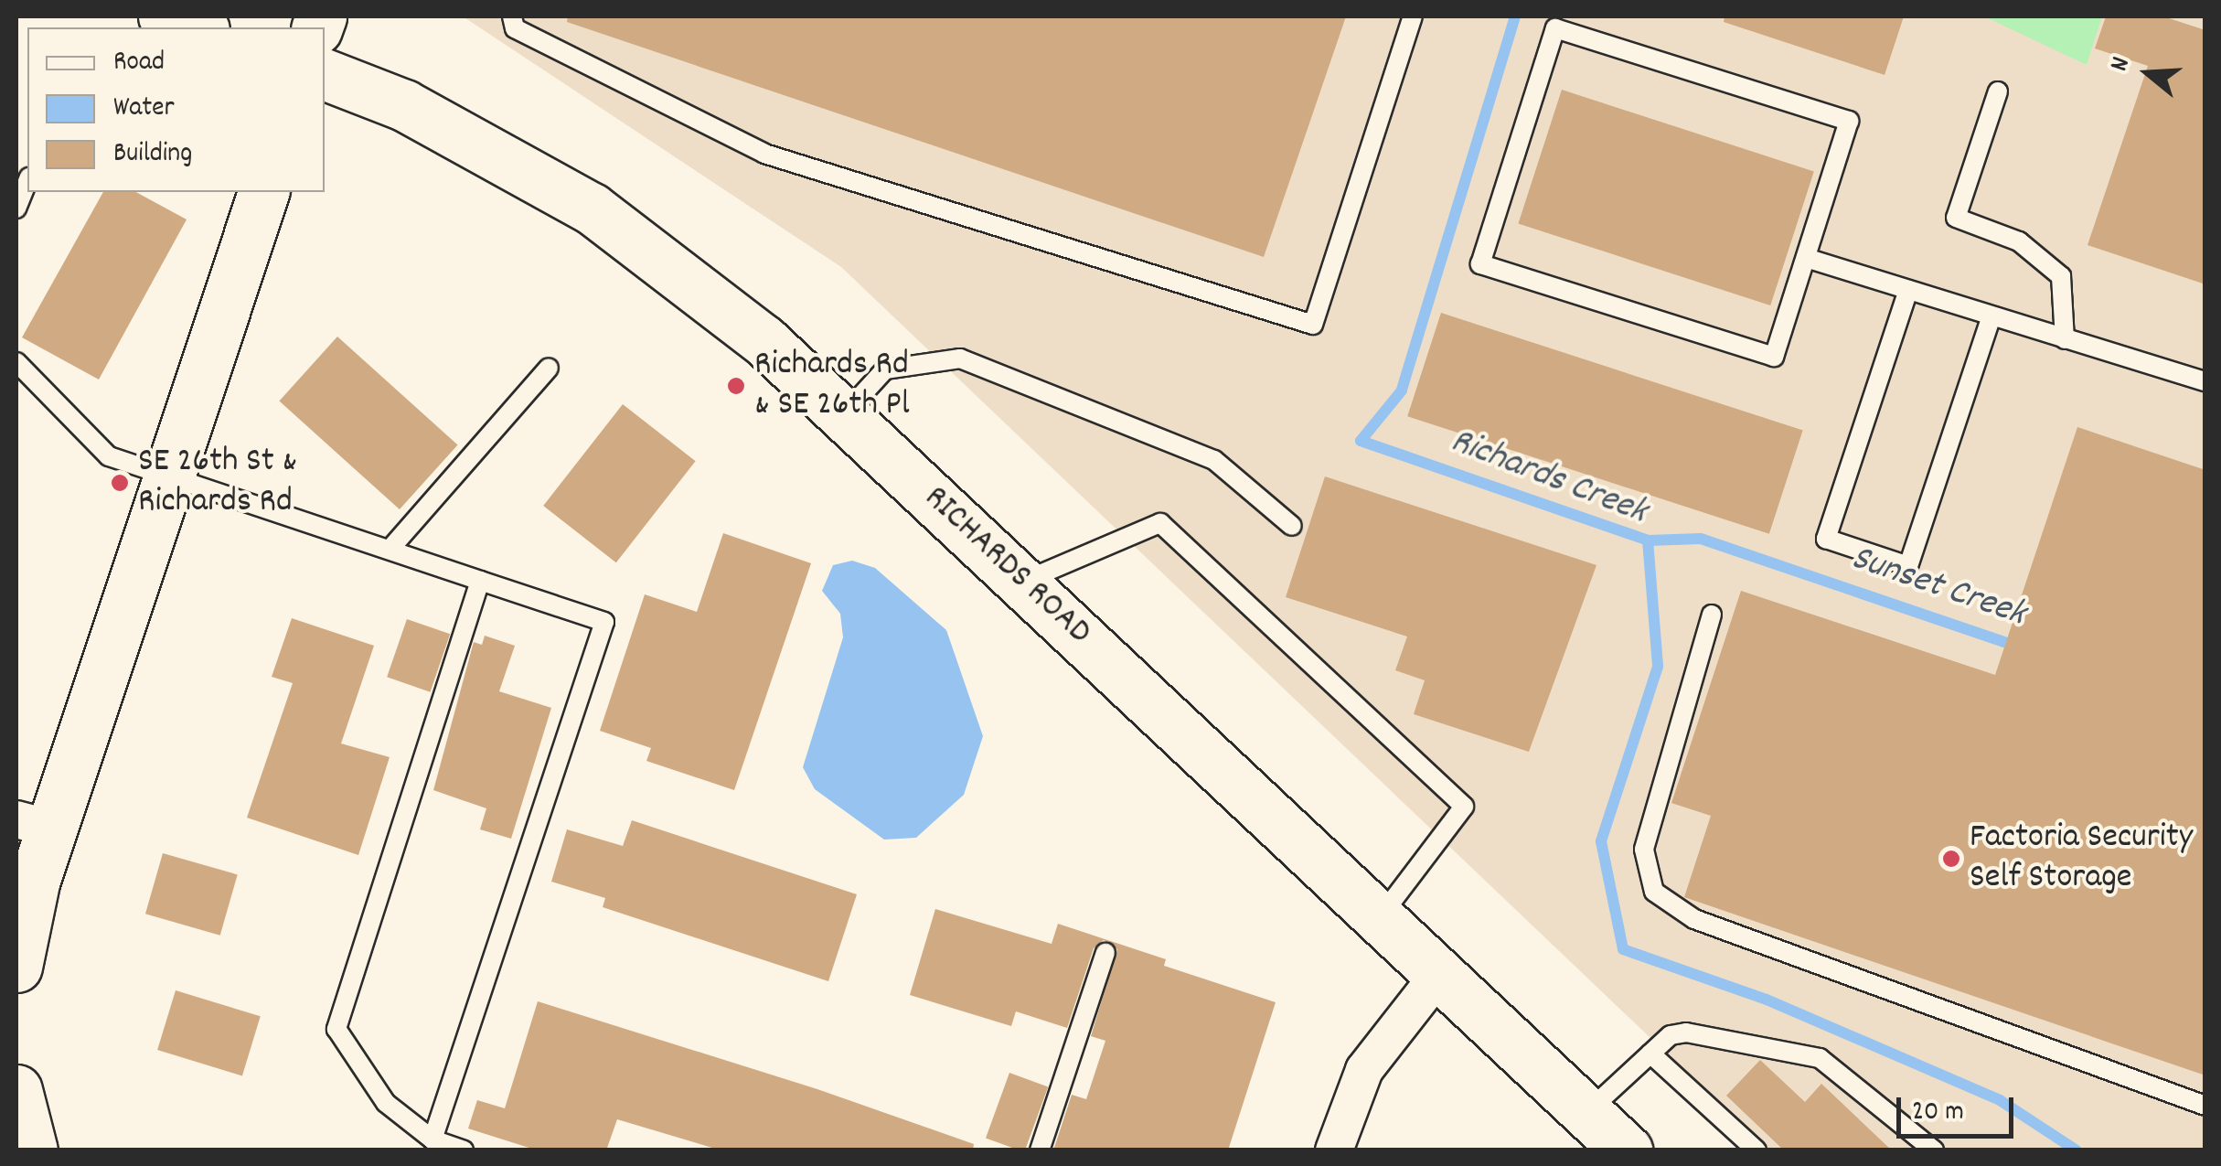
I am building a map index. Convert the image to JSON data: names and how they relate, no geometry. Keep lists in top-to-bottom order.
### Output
{
  "streets": {
    "main road": ["RICHARDS ROAD"]
  },
  "water": ["Richards Creek", "Sunset Creek"],
  "places": ["Richards Rd & SE 26th Pl", "SE 26th St & Richards Rd", "Factoria Security Self Storage"],
  "legend": ["Road", "Water", "Building"],
  "scale_bar": "20 m",
  "north": "left"
}
